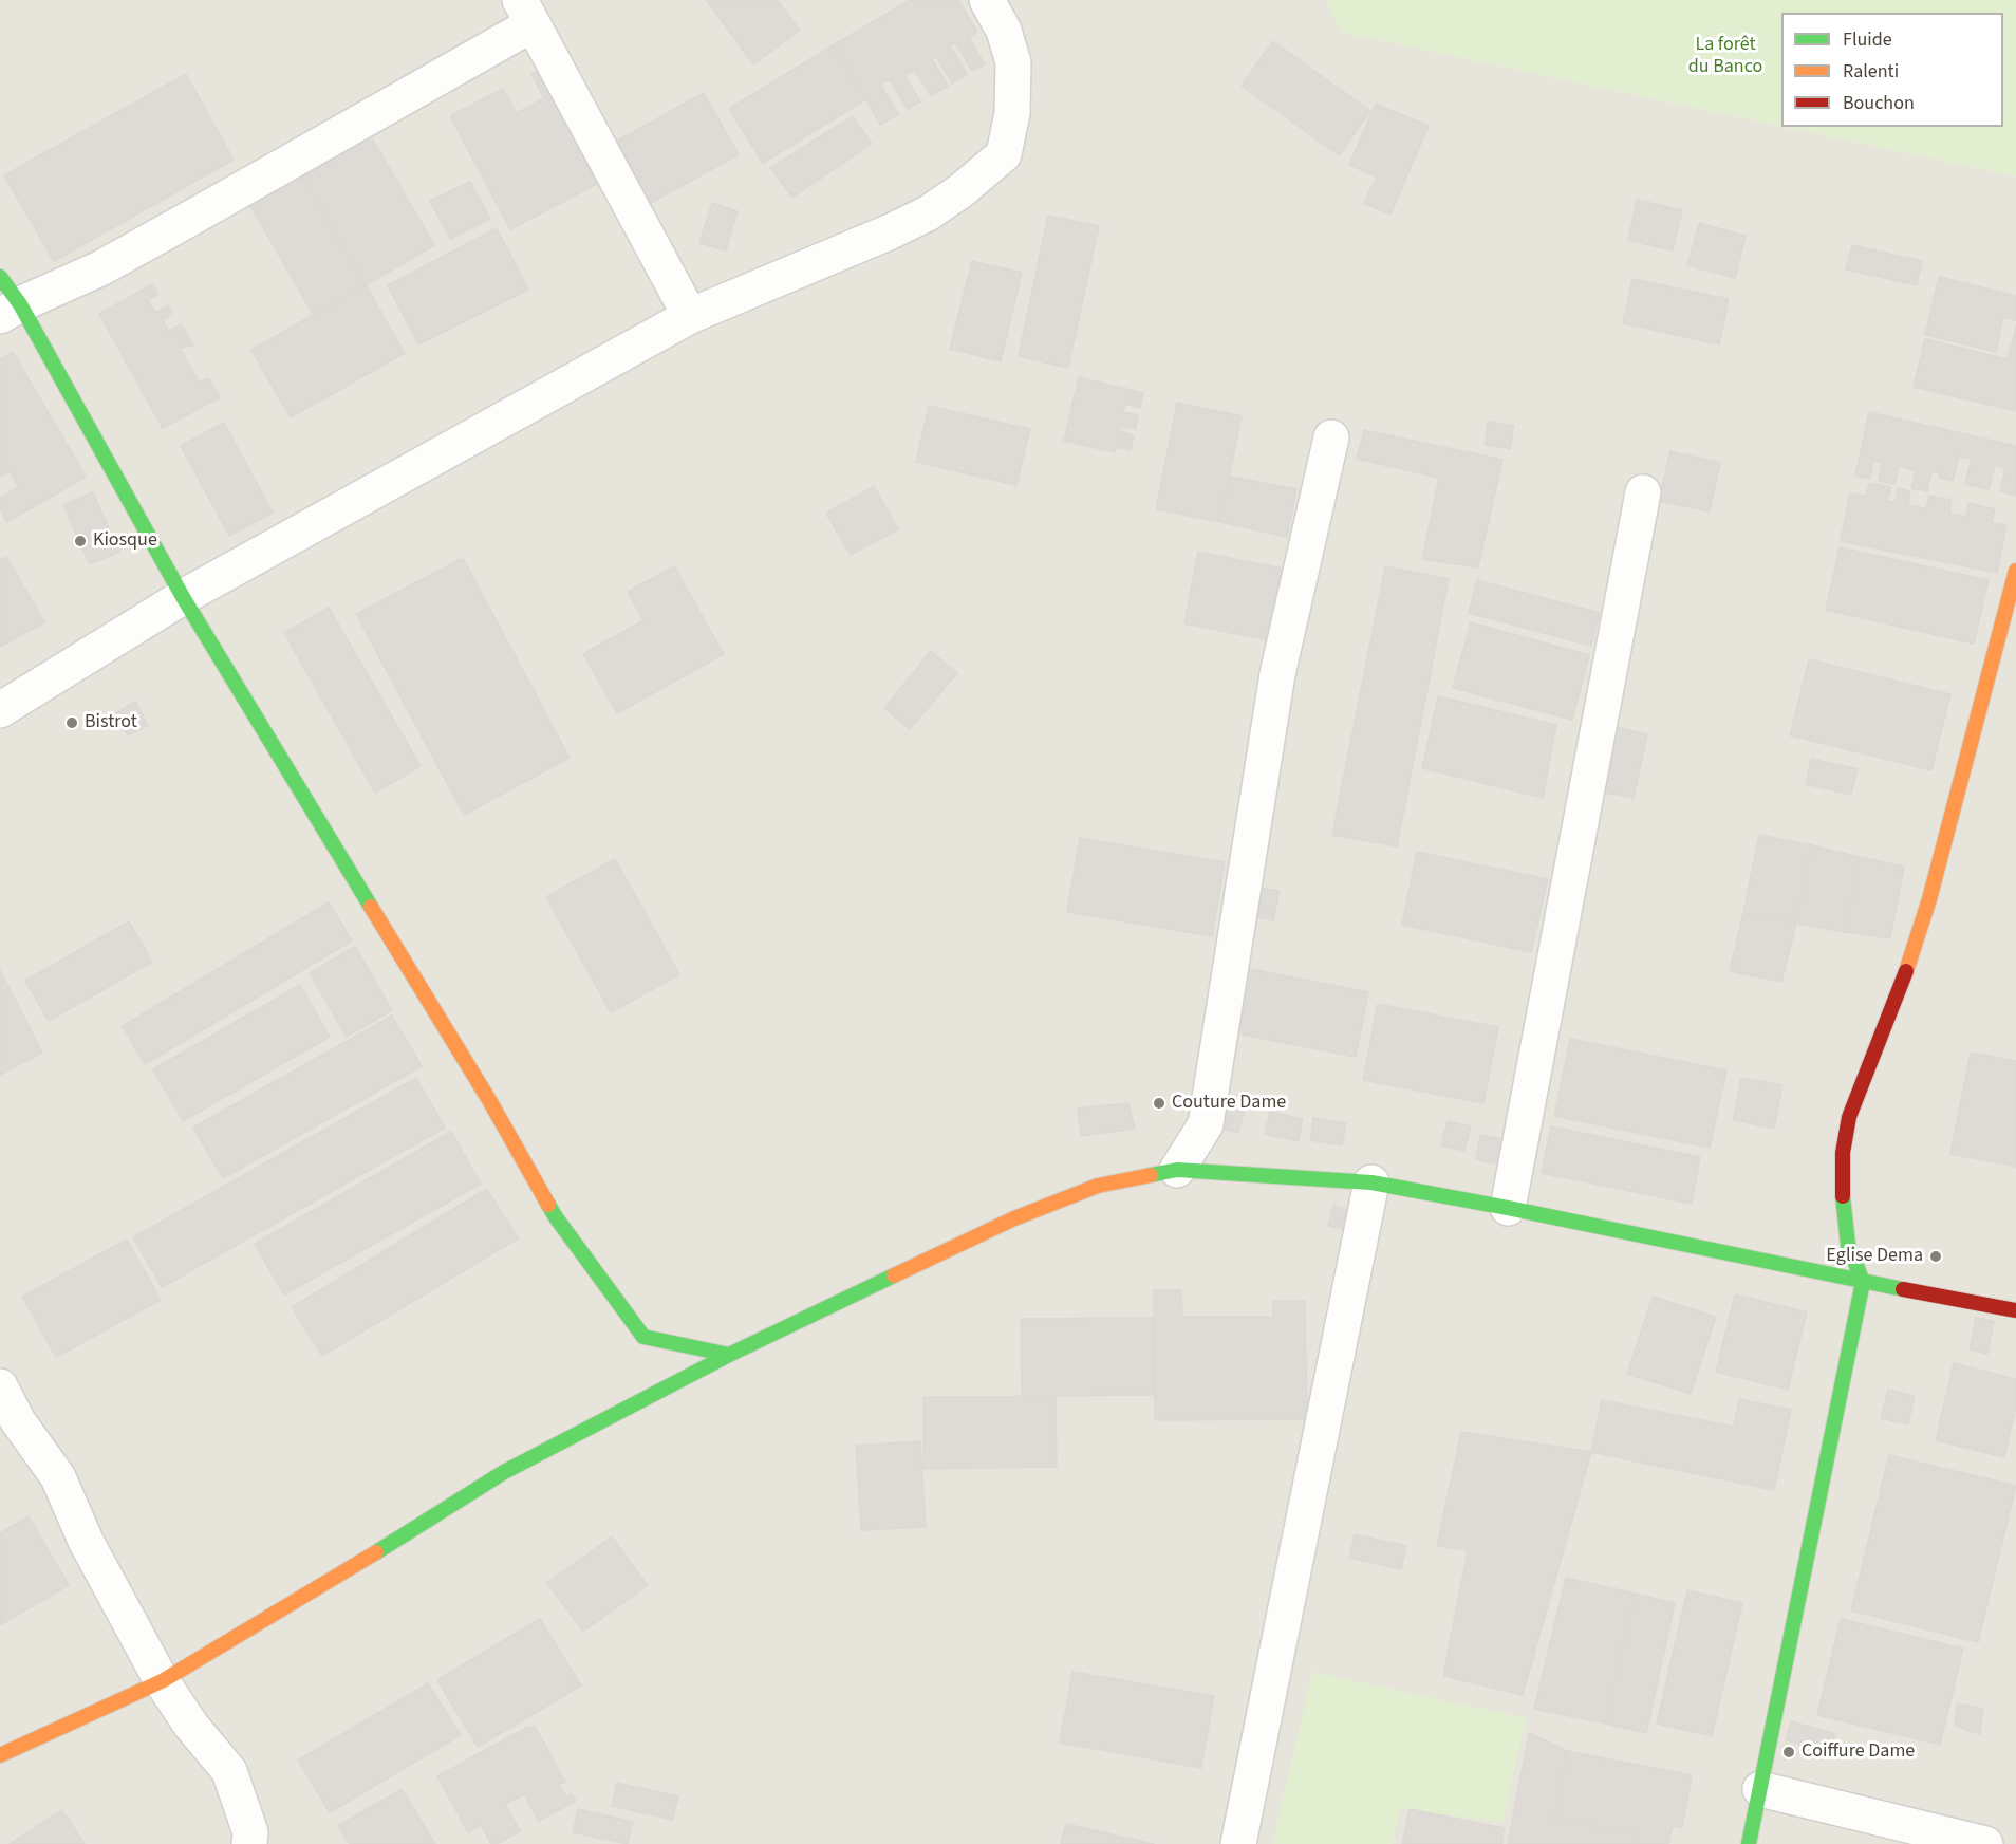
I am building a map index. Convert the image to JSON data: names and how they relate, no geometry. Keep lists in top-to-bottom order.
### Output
{
  "parks": ["La forêt du Banco"],
  "places": [
    "Kiosque",
    "Bistrot",
    "Couture Dame",
    "Eglise Dema",
    "Coiffure Dame"
  ],
  "legend": ["Fluide", "Ralenti", "Bouchon"]
}
